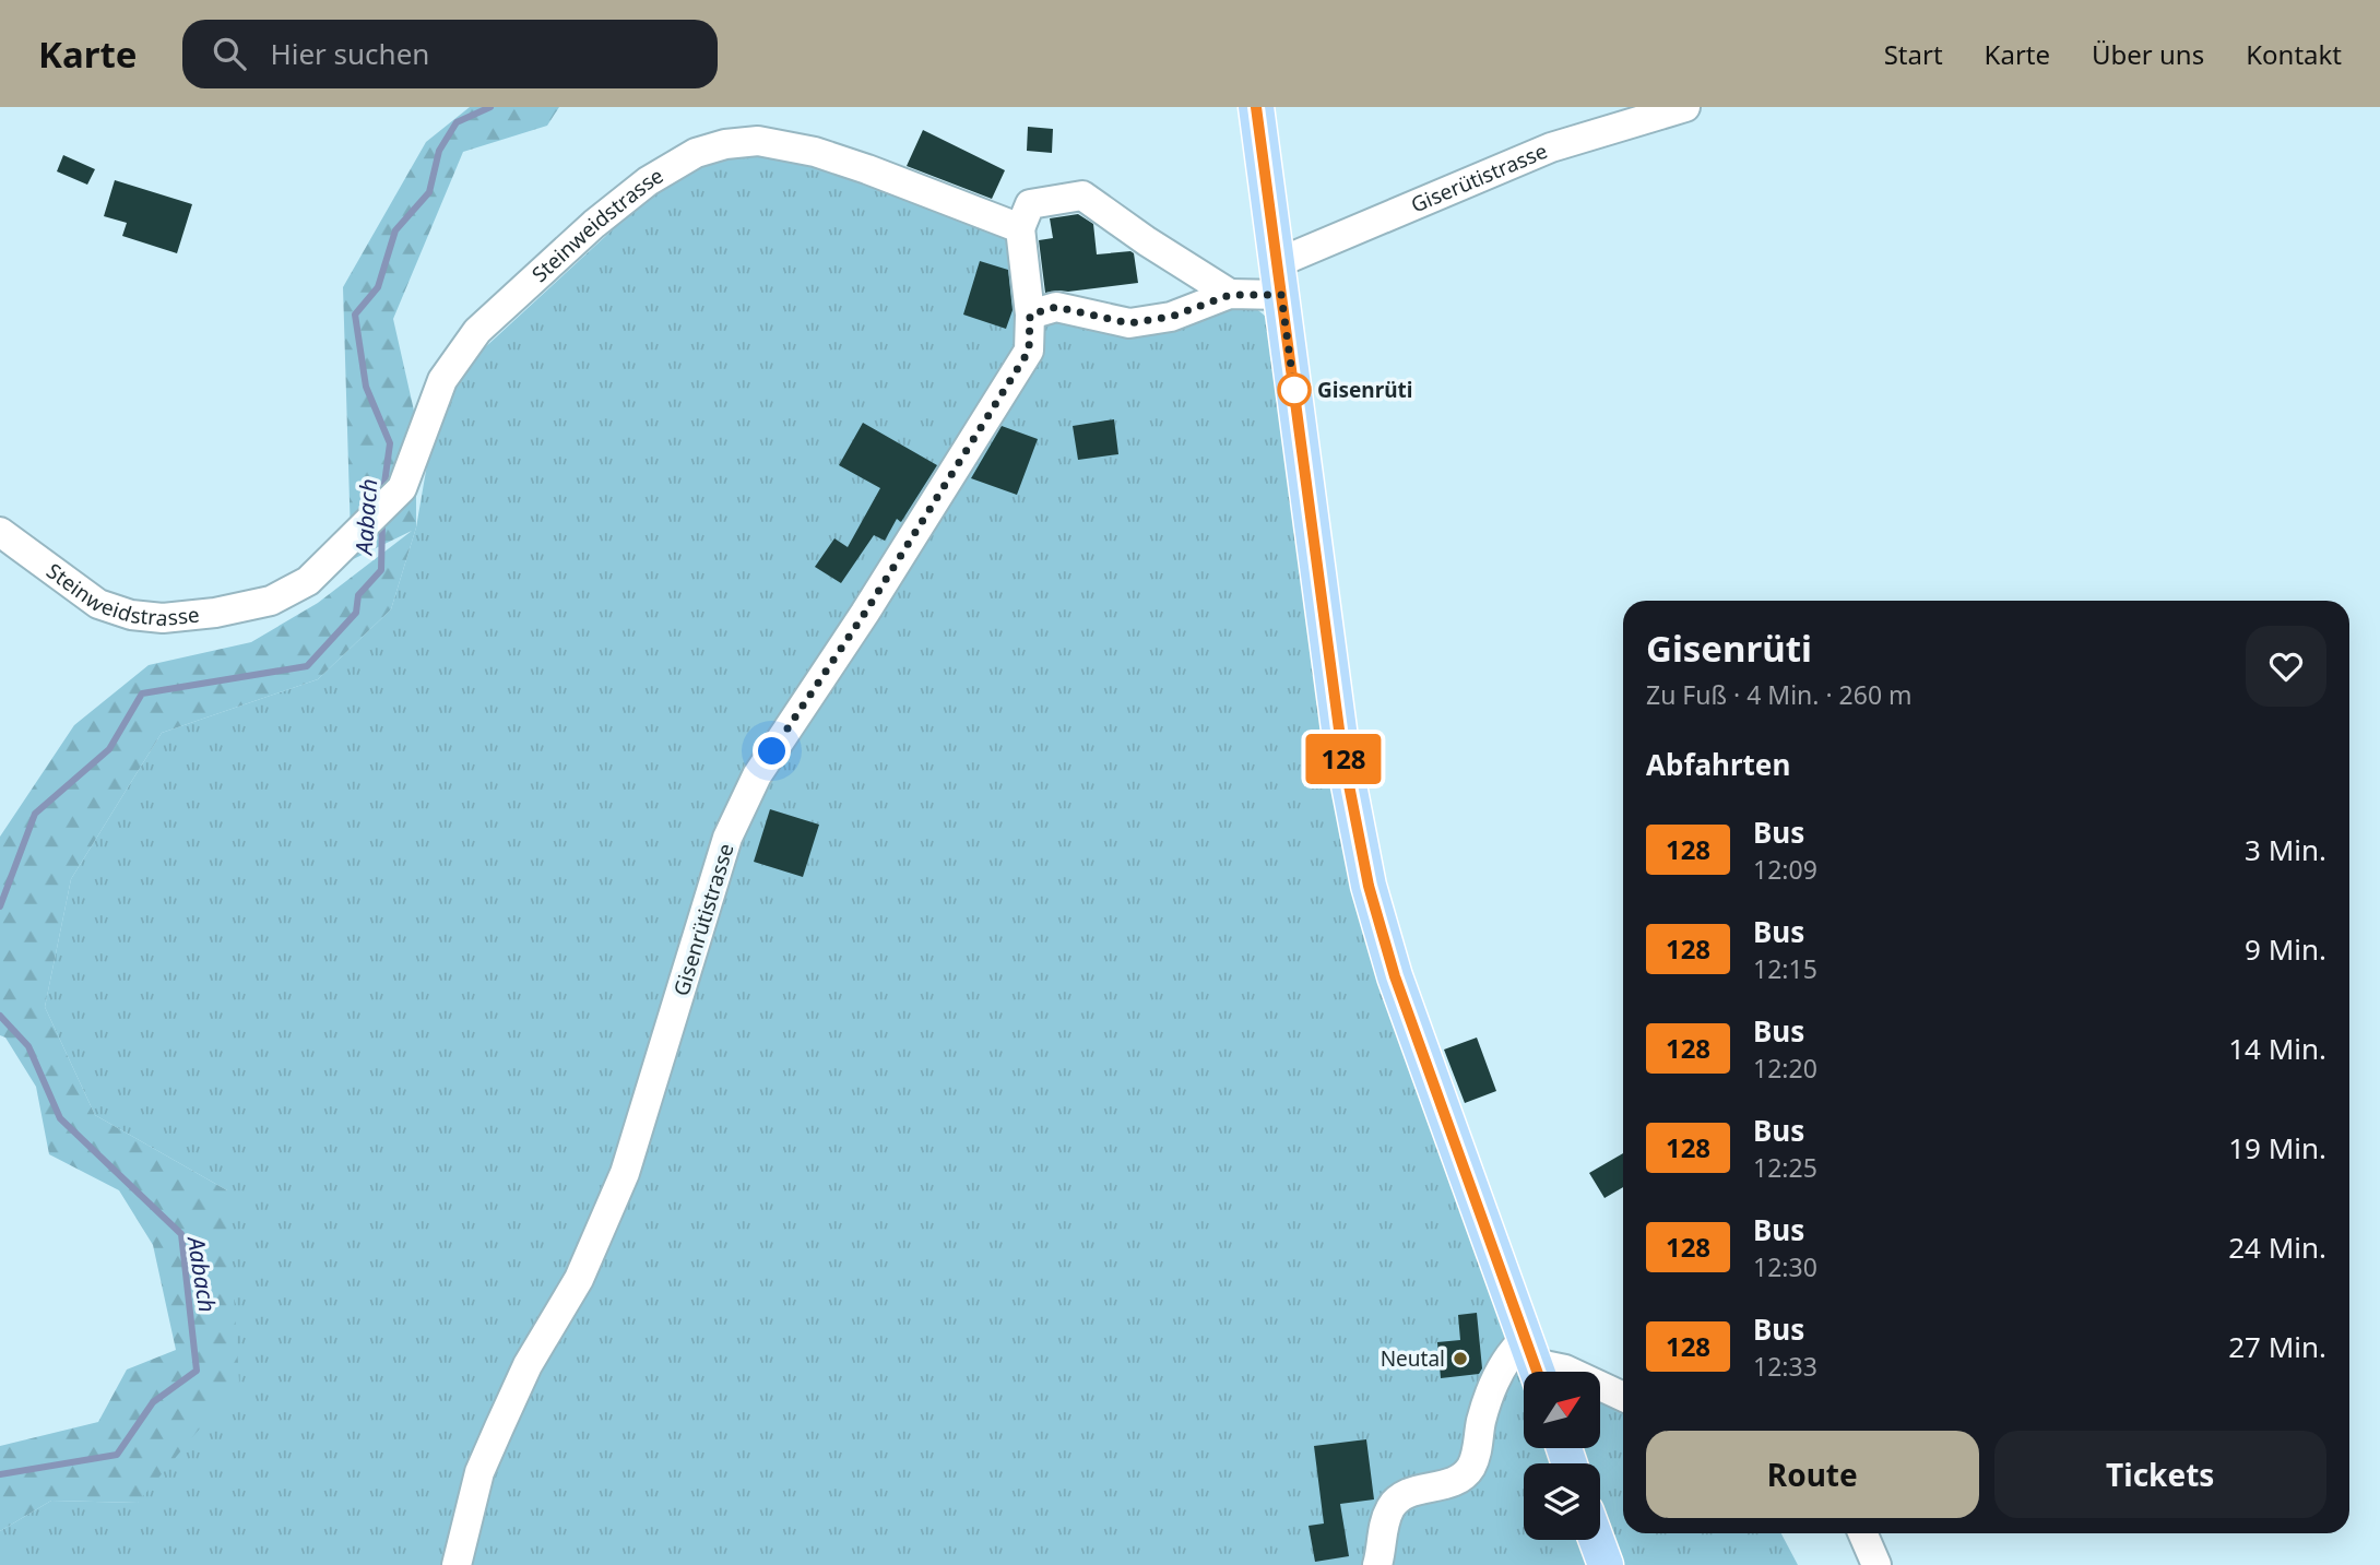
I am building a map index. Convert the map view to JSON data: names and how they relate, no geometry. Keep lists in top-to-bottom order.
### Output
{
  "streets": {
    "street": ["Giserütistrasse", "Steinweidstrasse", "Gisenrütistrasse"]
  },
  "water": ["Aabach"],
  "places": ["Gisenrüti", "Neutal"],
  "lines": ["bus line 128"],
  "north": "top right",
  "page": {
    "header": "Karte",
    "search": "Hier suchen",
    "nav": [
      "Start",
      "Karte",
      "Über uns",
      "Kontakt"
    ],
    "on_map": "128",
    "heading": [
      ["Gisenrüti", "Zu Fuß · 4 Min. · 260 m"],
      "Abfahrten"
    ],
    "list": [
      {
        "mark": "128",
        "name": "Bus",
        "note": "12:09",
        "value": "3 Min."
      },
      {
        "mark": "128",
        "name": "Bus",
        "note": "12:15",
        "value": "9 Min."
      },
      {
        "mark": "128",
        "name": "Bus",
        "note": "12:20",
        "value": "14 Min."
      },
      {
        "mark": "128",
        "name": "Bus",
        "note": "12:25",
        "value": "19 Min."
      },
      {
        "mark": "128",
        "name": "Bus",
        "note": "12:30",
        "value": "24 Min."
      },
      {
        "mark": "128",
        "name": "Bus",
        "note": "12:33",
        "value": "27 Min."
      }
    ],
    "buttons": ["Route", "Tickets"]
  }
}
